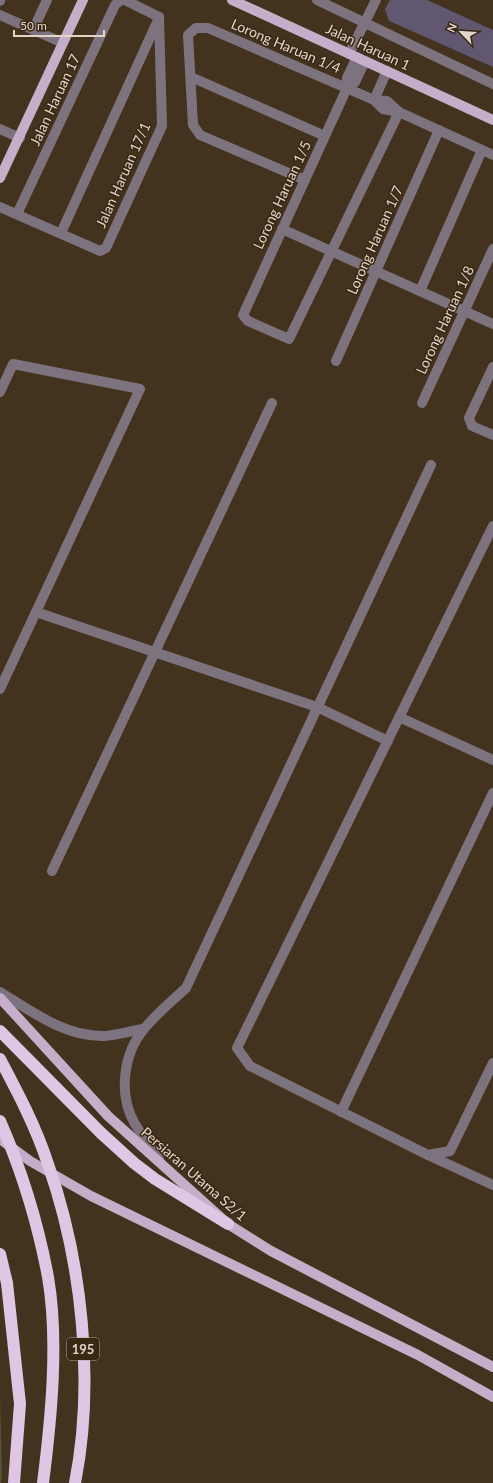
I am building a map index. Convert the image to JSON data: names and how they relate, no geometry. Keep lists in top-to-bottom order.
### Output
{
  "streets": {
    "highway": ["195"],
    "main road": ["Jalan Haruan 1", "Persiaran Utama S2/1"],
    "street": [
      "Lorong Haruan 1/4",
      "Jalan Haruan 17",
      "Jalan Haruan 17/1",
      "Lorong Haruan 1/5",
      "Lorong Haruan 1/7",
      "Lorong Haruan 1/8"
    ]
  },
  "crossings": [
    ["Lorong Haruan 1/4", "Lorong Haruan 1/5"],
    ["Lorong Haruan 1/4", "Lorong Haruan 1/7"],
    ["Jalan Haruan 1", "Lorong Haruan 1/5"]
  ],
  "scale_bar": "50 m",
  "north": "top left"
}
